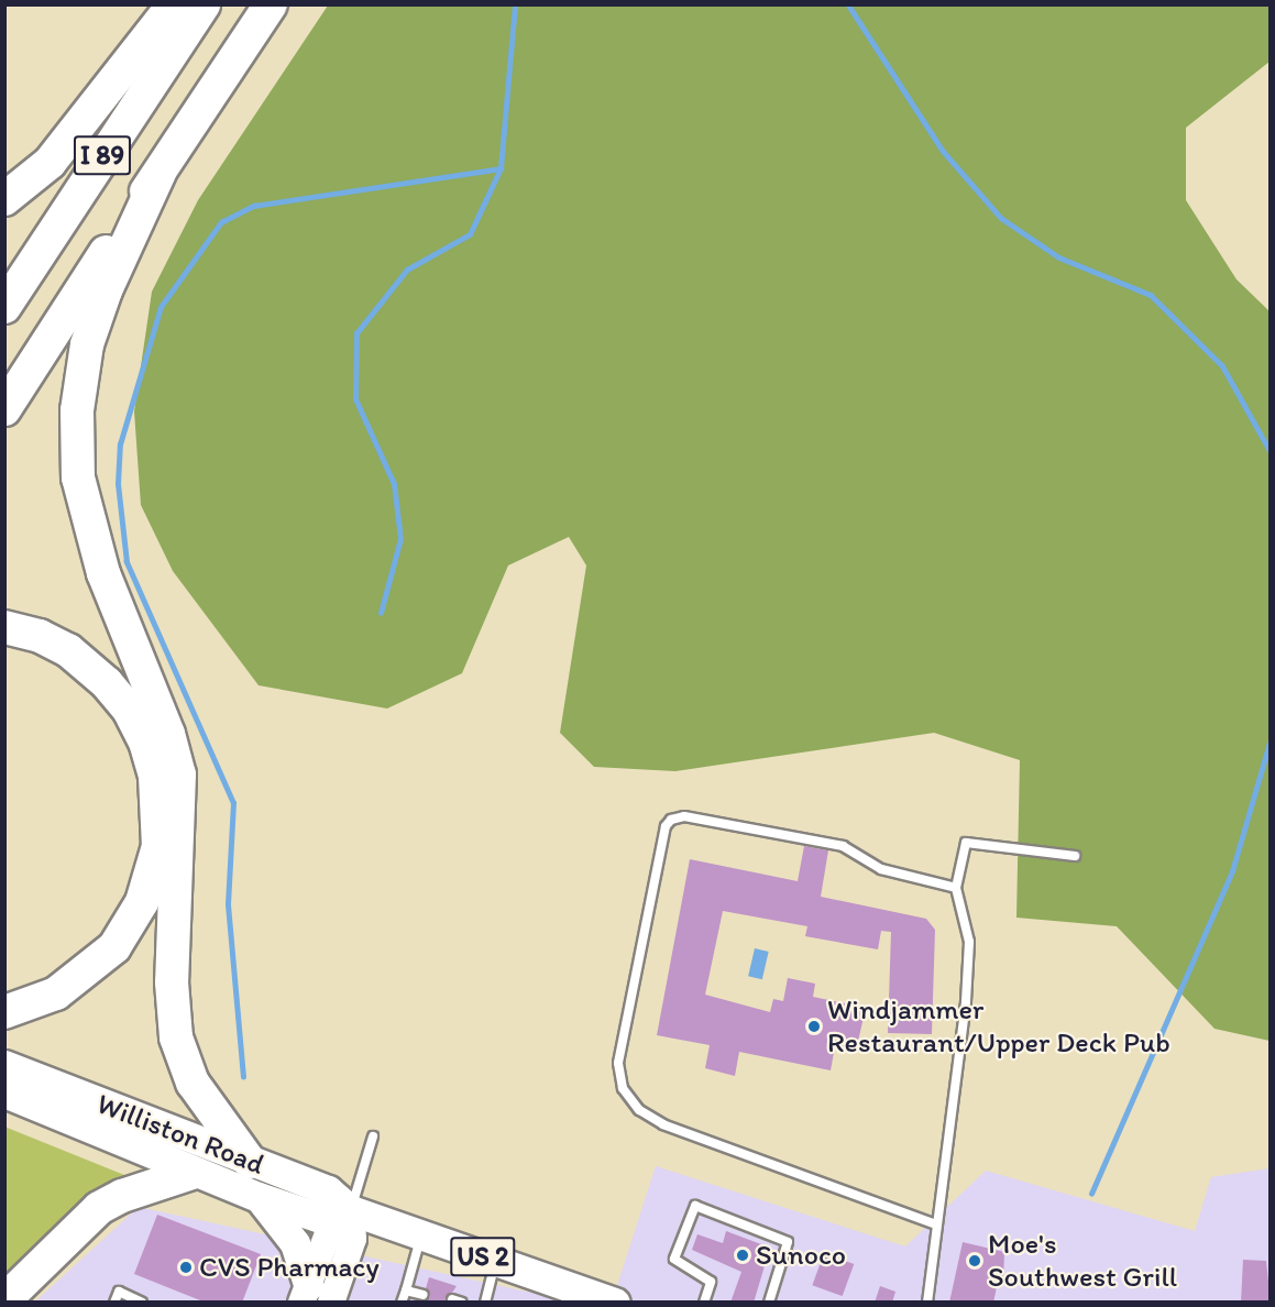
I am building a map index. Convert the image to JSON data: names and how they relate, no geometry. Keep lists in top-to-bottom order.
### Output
{
  "streets": {
    "highway": ["I 89"],
    "main road": ["Williston Road", "US 2"]
  },
  "places": [
    "Windjammer Restaurant/Upper Deck Pub",
    "Sunoco",
    "Moe's Southwest Grill",
    "CVS Pharmacy"
  ]
}
